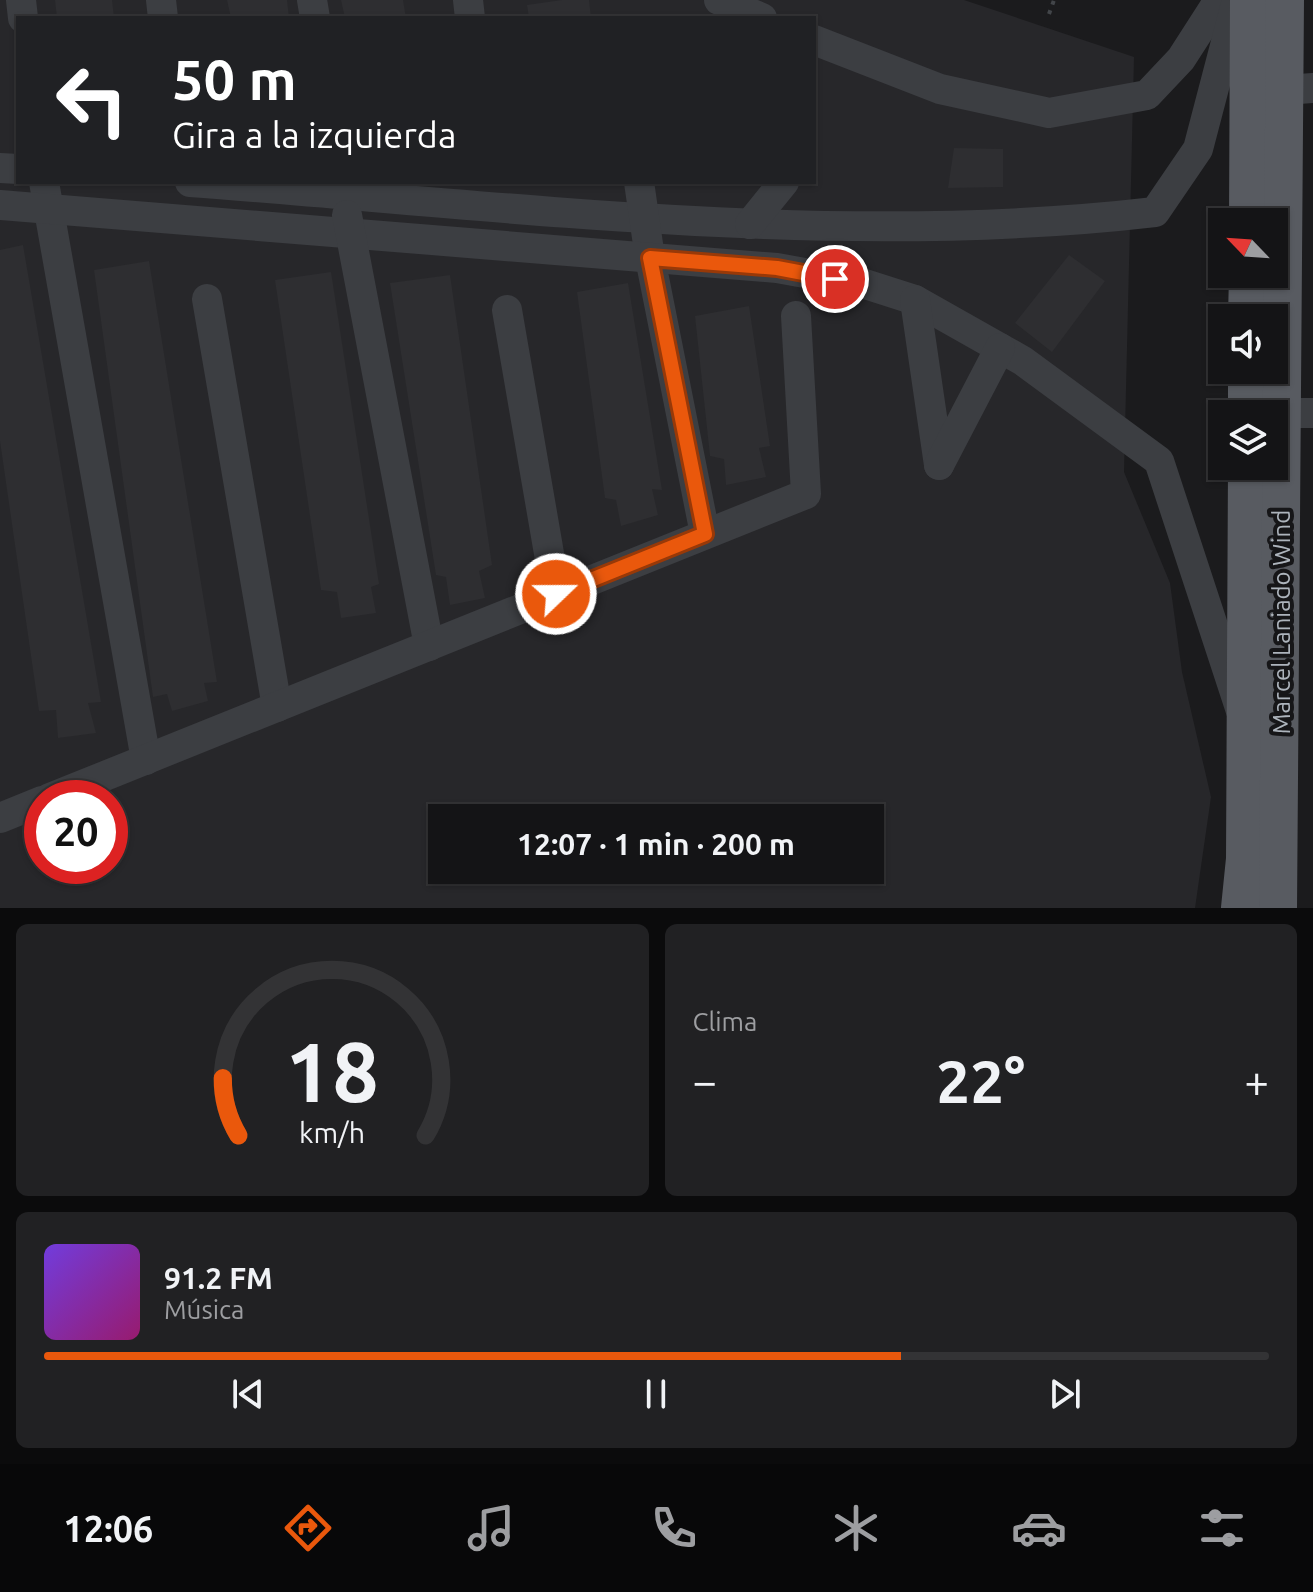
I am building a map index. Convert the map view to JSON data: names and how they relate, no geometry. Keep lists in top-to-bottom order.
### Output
{
  "streets": {
    "main road": ["Marcel Laniado Wind"]
  },
  "north": "top left",
  "page": {
    "turn": ["50 m", "Gira a la izquierda"],
    "limit": "20",
    "trip": "12:07 · 1 min · 200 m",
    "tile": "Clima",
    "heat": ["−", "22°", "+"],
    "song": ["91.2 FM", "Música"],
    "tabs": "12:06",
    "gauge": ["18", "km/h"]
  }
}
